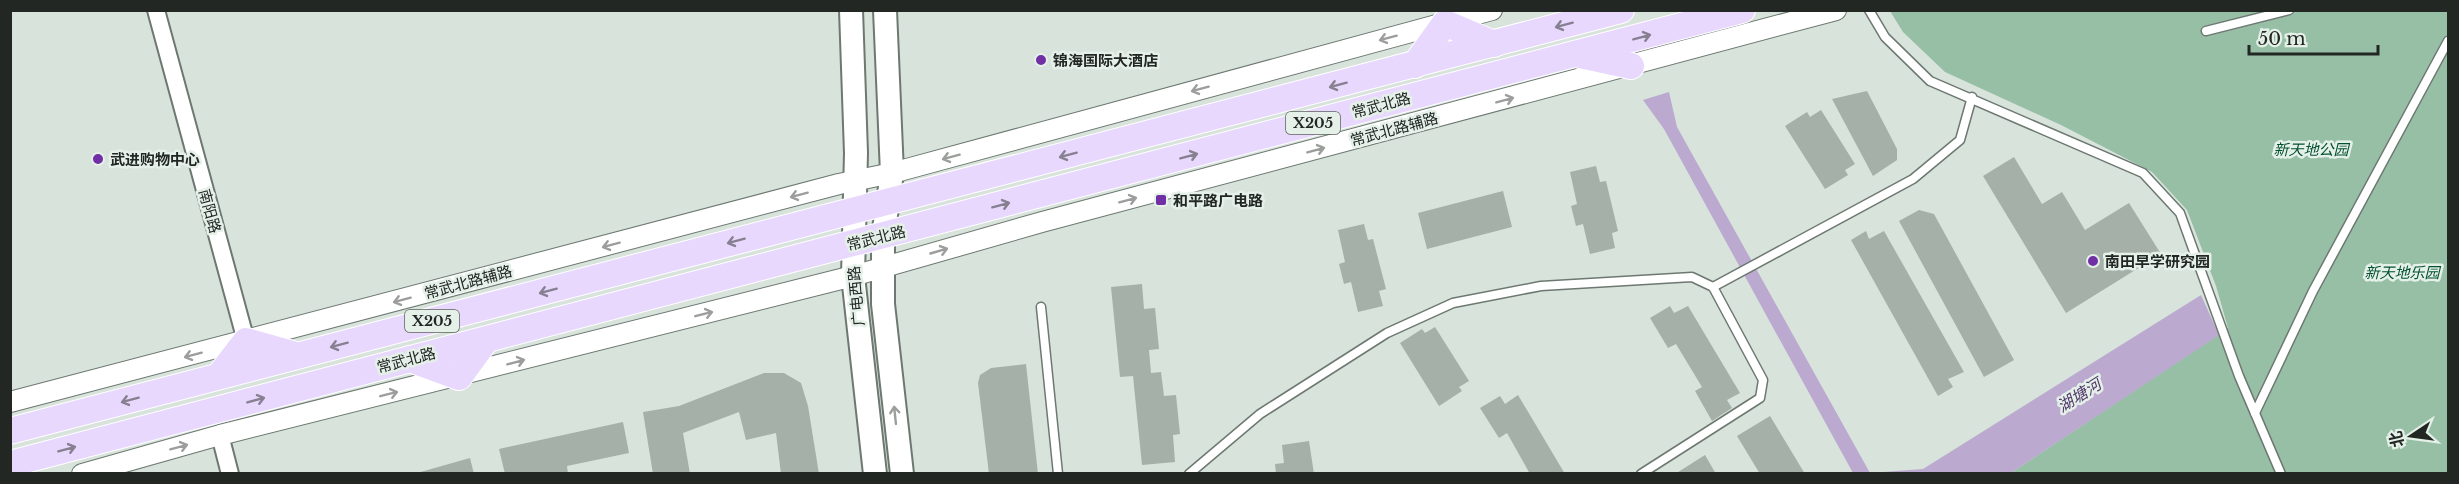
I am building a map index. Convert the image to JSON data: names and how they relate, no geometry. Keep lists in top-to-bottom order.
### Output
{
  "streets": {
    "main road": ["常武北路", "X205", "广电西路"],
    "street": ["常武北路辅路", "南阳路"]
  },
  "crossings": [
    ["常武北路", "广电西路"],
    ["常武北路辅路", "南阳路"],
    ["常武北路辅路", "广电西路"]
  ],
  "water": ["湖塘河"],
  "parks": ["新天地公园", "新天地乐园"],
  "places": {
    "other": ["锦海国际大酒店", "武进购物中心", "南田早学研究园"],
    "transit": ["和平路广电路"]
  },
  "scale_bar": "50 m",
  "north": "left"
}
